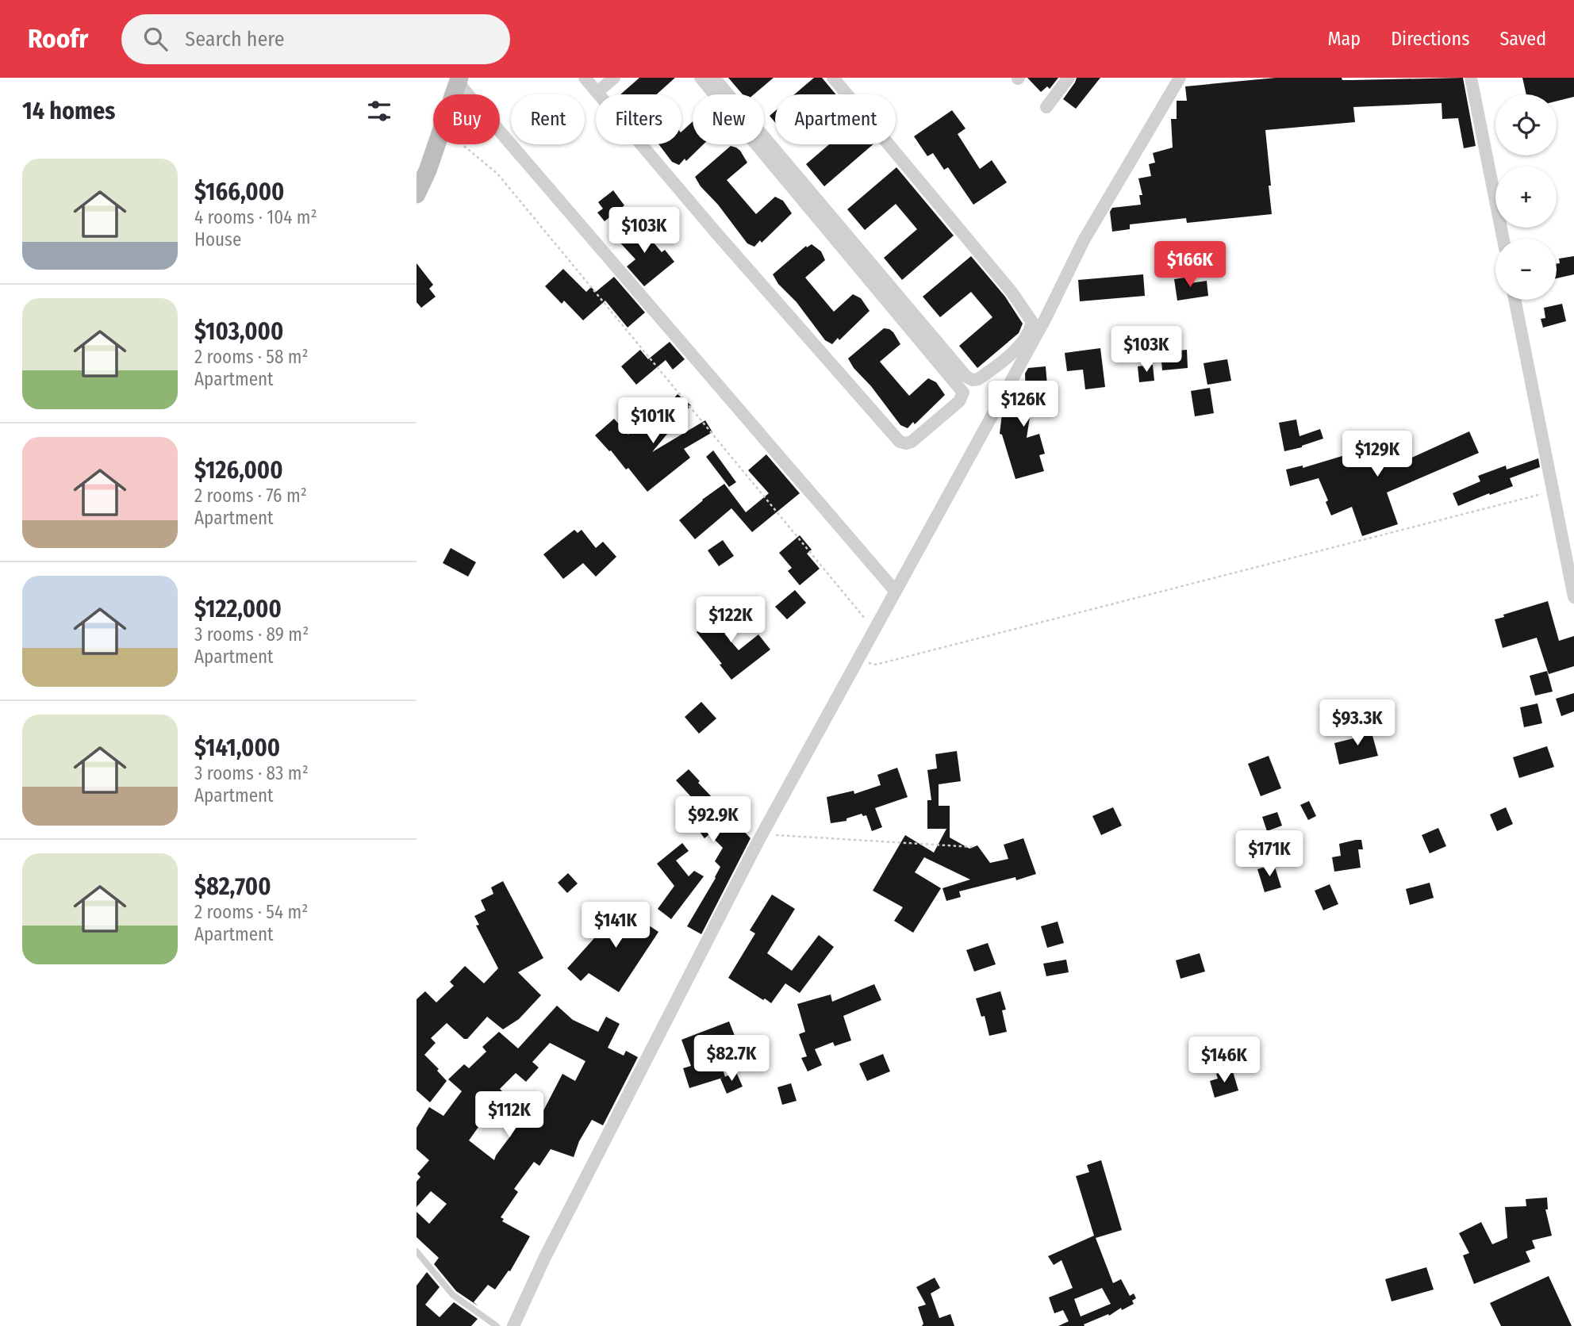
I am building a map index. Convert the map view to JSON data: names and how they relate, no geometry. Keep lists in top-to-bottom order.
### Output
{
  "page": {
    "header": "Roofr",
    "search": "Search here",
    "nav": ["Map", "Directions", "Saved"],
    "heading": "14 homes",
    "map_buttons": ["+", "−"],
    "chip": [
      "Buy",
      "Rent",
      "Filters",
      "New",
      "Apartment"
    ],
    "list": [
      {
        "name": "$166,000",
        "note": "4 rooms · 104 m² · House"
      },
      {
        "name": "$103,000",
        "note": "2 rooms · 58 m² · Apartment"
      },
      {
        "name": "$126,000",
        "note": "2 rooms · 76 m² · Apartment"
      },
      {
        "name": "$122,000",
        "note": "3 rooms · 89 m² · Apartment"
      },
      {
        "name": "$141,000",
        "note": "3 rooms · 83 m² · Apartment"
      },
      {
        "name": "$82,700",
        "note": "2 rooms · 54 m² · Apartment"
      }
    ],
    "price": [
      "$103K",
      "$166K",
      "$103K",
      "$126K",
      "$101K",
      "$129K",
      "$122K",
      "$93.3K",
      "$92.9K",
      "$171K",
      "$141K",
      "$82.7K",
      "$146K",
      "$112K"
    ]
  }
}
